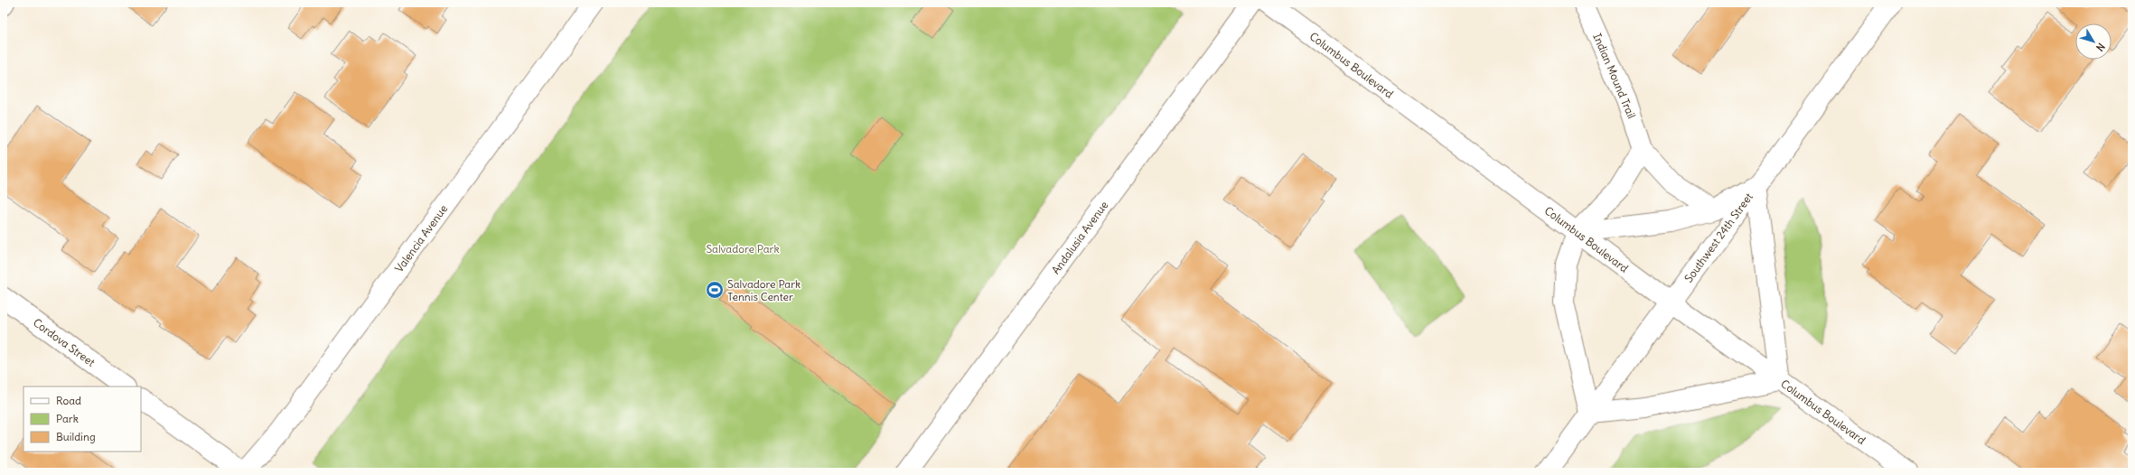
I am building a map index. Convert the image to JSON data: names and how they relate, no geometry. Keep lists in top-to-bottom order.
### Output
{
  "streets": {
    "street": [
      "Columbus Boulevard",
      "Indian Mound Trail",
      "Andalusia Avenue",
      "Southwest 24th Street",
      "Valencia Avenue",
      "Cordova Street"
    ]
  },
  "crossings": [
    ["Columbus Boulevard", "Southwest 24th Street"]
  ],
  "parks": ["Salvadore Park"],
  "places": {
    "sports": ["Salvadore Park Tennis Center"]
  },
  "legend": ["Road", "Park", "Building"],
  "north": "bottom right"
}
